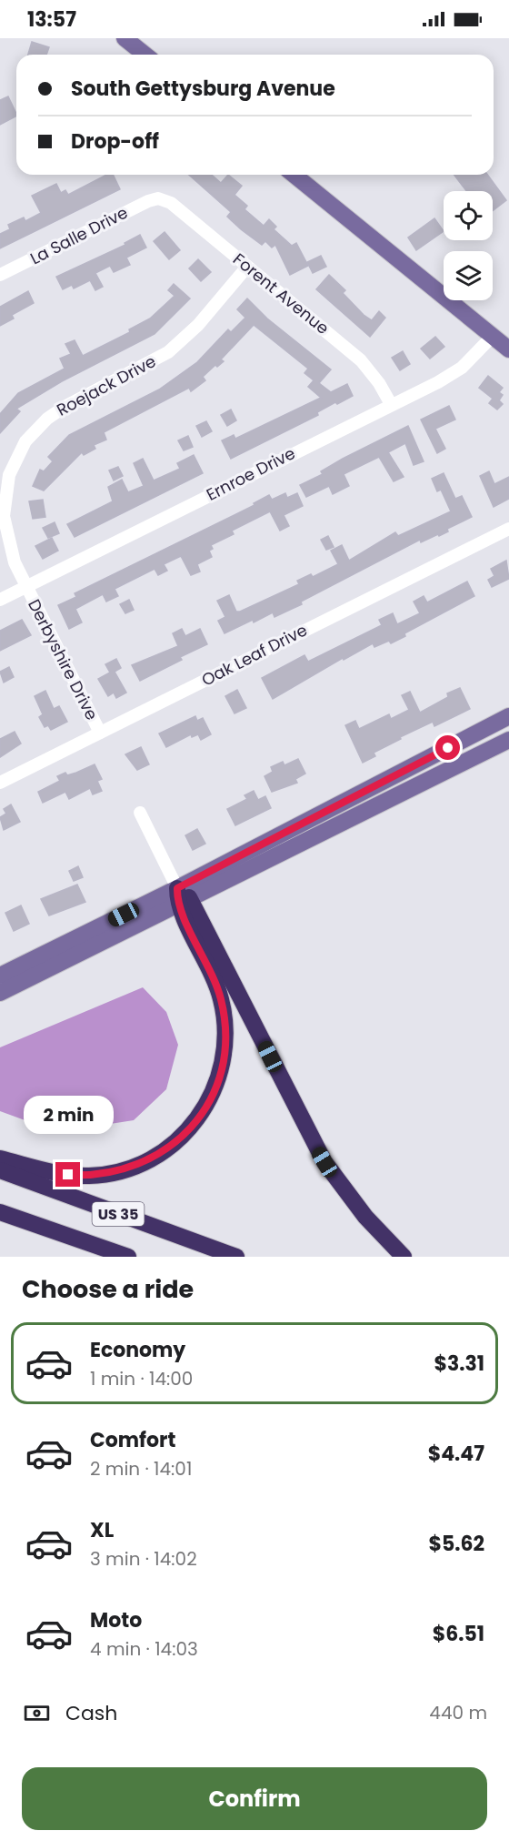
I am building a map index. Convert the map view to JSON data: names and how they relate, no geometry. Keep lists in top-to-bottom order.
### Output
{
  "streets": {
    "highway": ["US 35"],
    "street": [
      "La Salle Drive",
      "Forent Avenue",
      "Roejack Drive",
      "Ernroe Drive",
      "Oak Leaf Drive",
      "Derbyshire Drive"
    ]
  },
  "crossings": [
    ["La Salle Drive", "Forent Avenue"],
    ["Forent Avenue", "Roejack Drive"],
    ["Forent Avenue", "Ernroe Drive"],
    ["Roejack Drive", "Ernroe Drive"],
    ["Roejack Drive", "Derbyshire Drive"],
    ["Ernroe Drive", "Derbyshire Drive"],
    ["Oak Leaf Drive", "Derbyshire Drive"]
  ],
  "page": {
    "status": "13:57",
    "banner": ["South Gettysburg Avenue", "Drop-off"],
    "bubble": "2 min",
    "heading": "Choose a ride",
    "list": [
      {
        "name": "Economy",
        "note": "1 min · 14:00",
        "value": "$3.31"
      },
      {
        "name": "Comfort",
        "note": "2 min · 14:01",
        "value": "$4.47"
      },
      {
        "name": "XL",
        "note": "3 min · 14:02",
        "value": "$5.62"
      },
      {
        "name": "Moto",
        "note": "4 min · 14:03",
        "value": "$6.51"
      }
    ],
    "pay": ["Cash", "440 m"],
    "buttons": "Confirm"
  }
}
